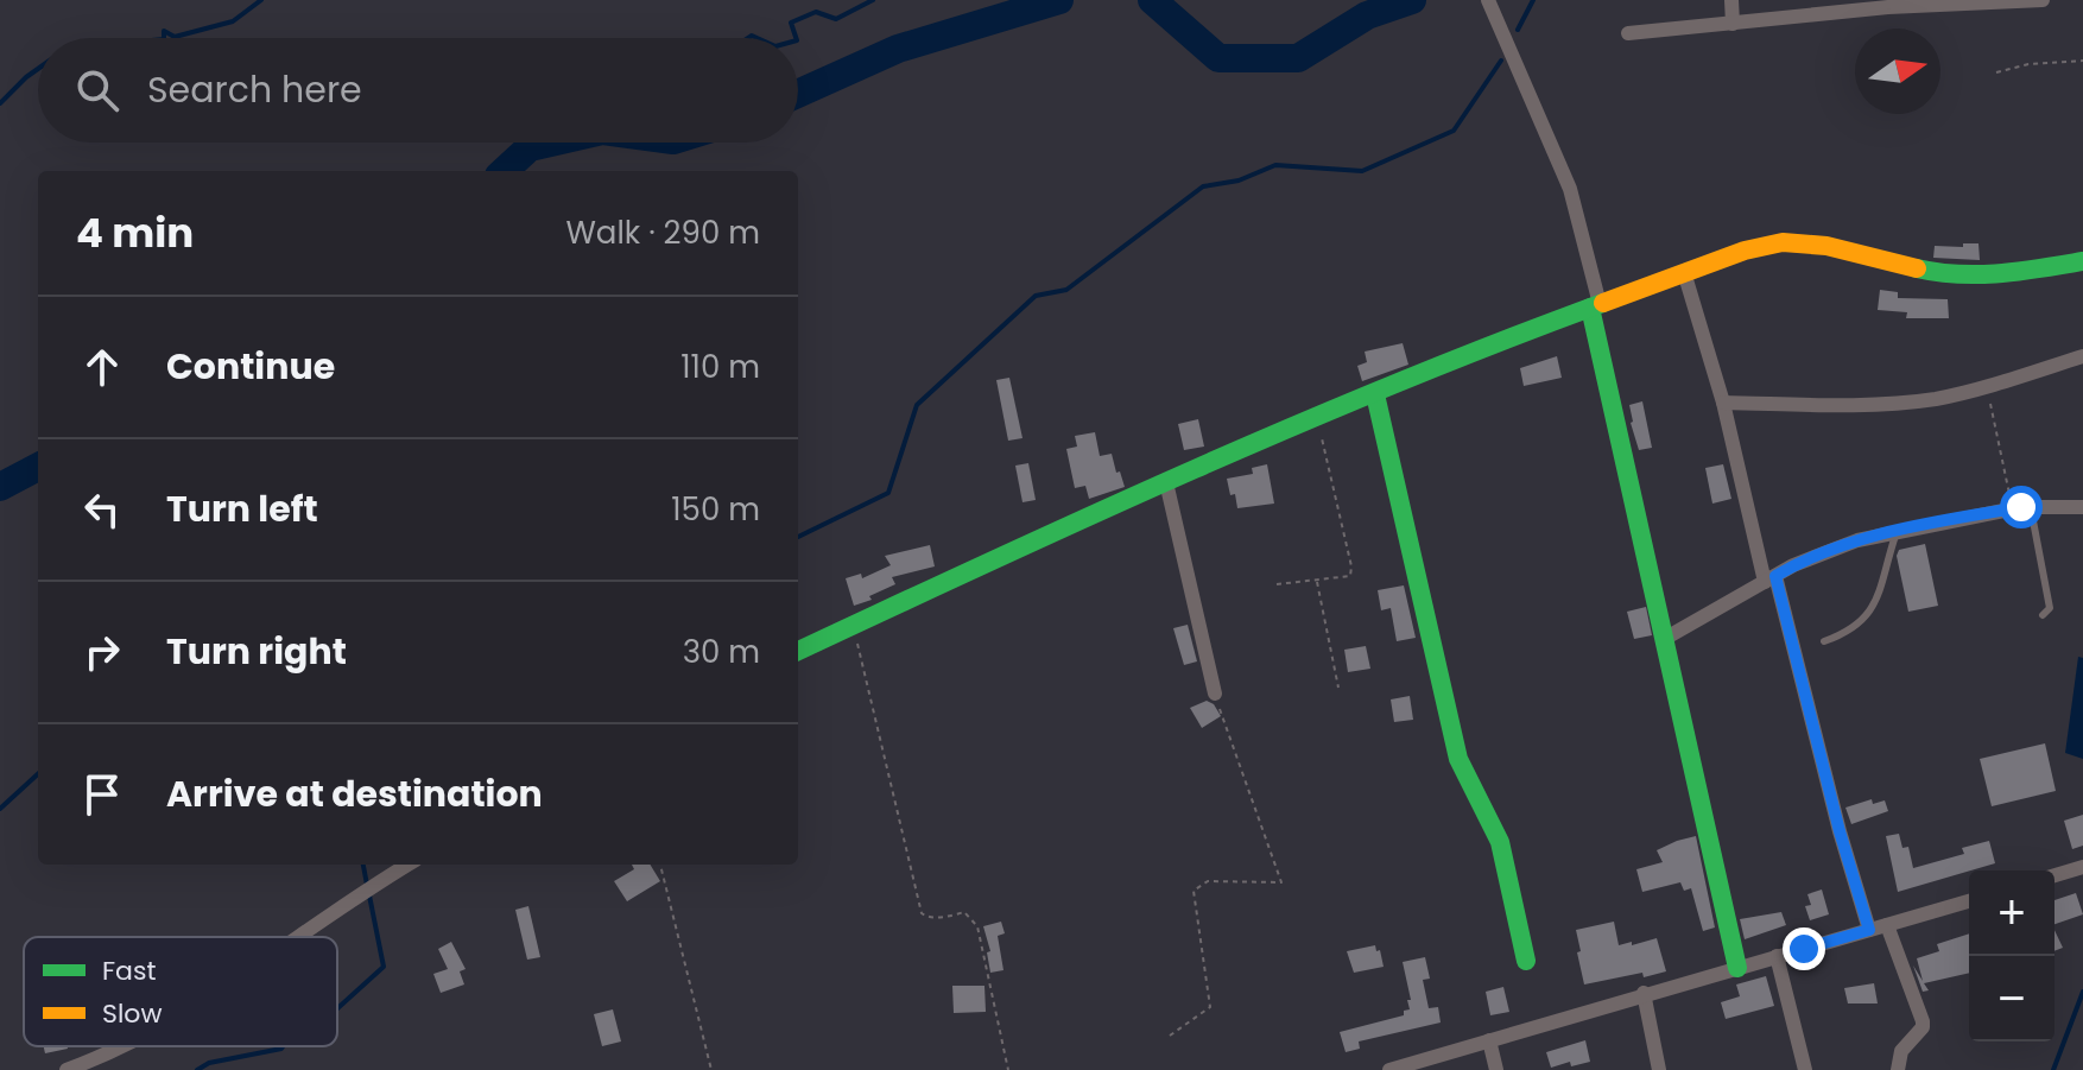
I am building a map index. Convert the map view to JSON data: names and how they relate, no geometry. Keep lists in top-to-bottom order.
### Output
{
  "legend": ["Fast", "Slow"],
  "north": "right",
  "page": {
    "search": "Search here",
    "heading": ["4 min", "Walk · 290 m"],
    "list": [
      ["Continue", "110 m"],
      ["Turn left", "150 m"],
      ["Turn right", "30 m"],
      "Arrive at destination"
    ],
    "map_buttons": ["+", "−"]
  }
}
